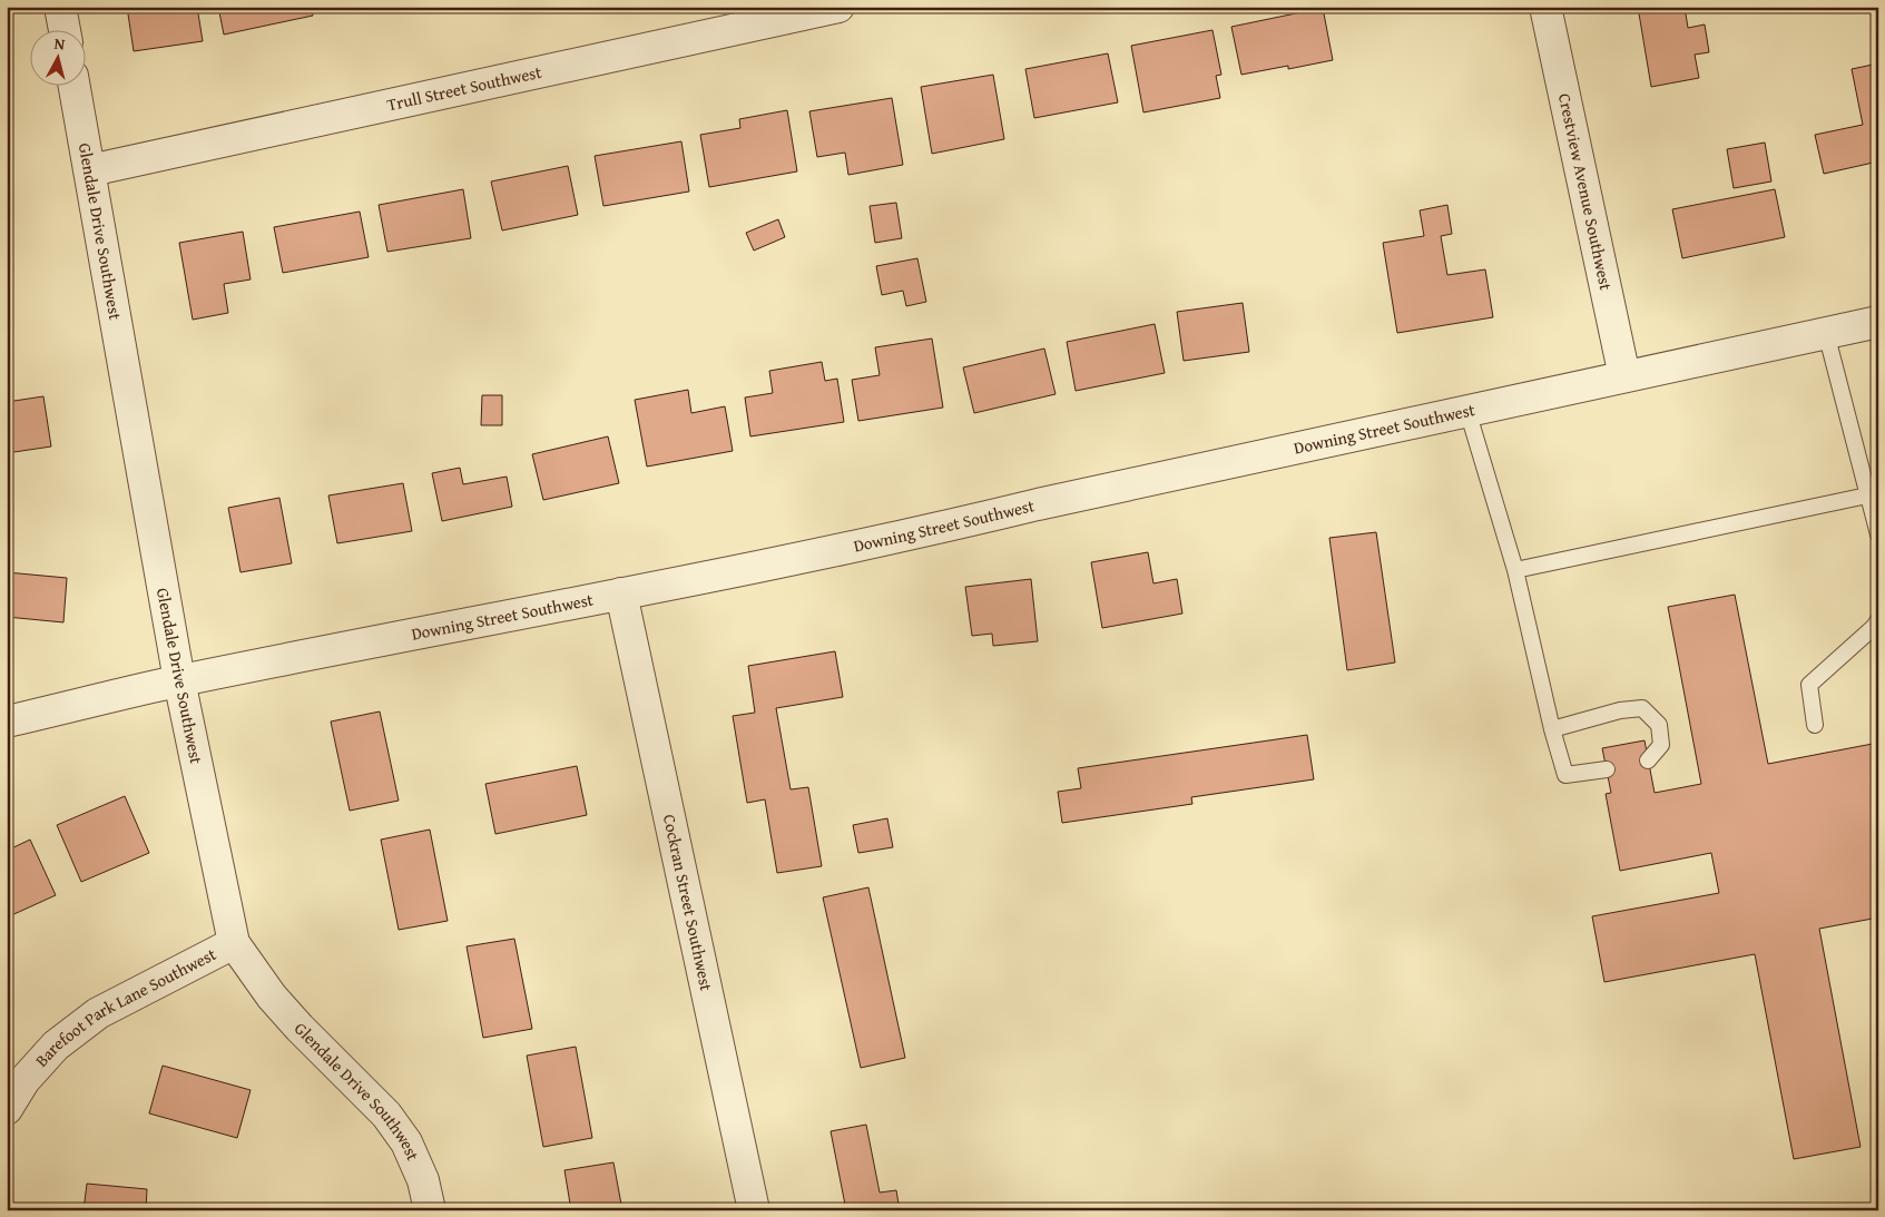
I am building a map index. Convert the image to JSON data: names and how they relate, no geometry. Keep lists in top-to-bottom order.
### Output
{
  "streets": {
    "street": [
      "Trull Street Southwest",
      "Crestview Avenue Southwest",
      "Glendale Drive Southwest",
      "Downing Street Southwest",
      "Cockran Street Southwest",
      "Barefoot Park Lane Southwest"
    ]
  },
  "crossings": [
    ["Trull Street Southwest", "Glendale Drive Southwest"],
    ["Crestview Avenue Southwest", "Downing Street Southwest"],
    ["Glendale Drive Southwest", "Downing Street Southwest"],
    ["Glendale Drive Southwest", "Barefoot Park Lane Southwest"],
    ["Downing Street Southwest", "Cockran Street Southwest"]
  ],
  "north": "top"
}
